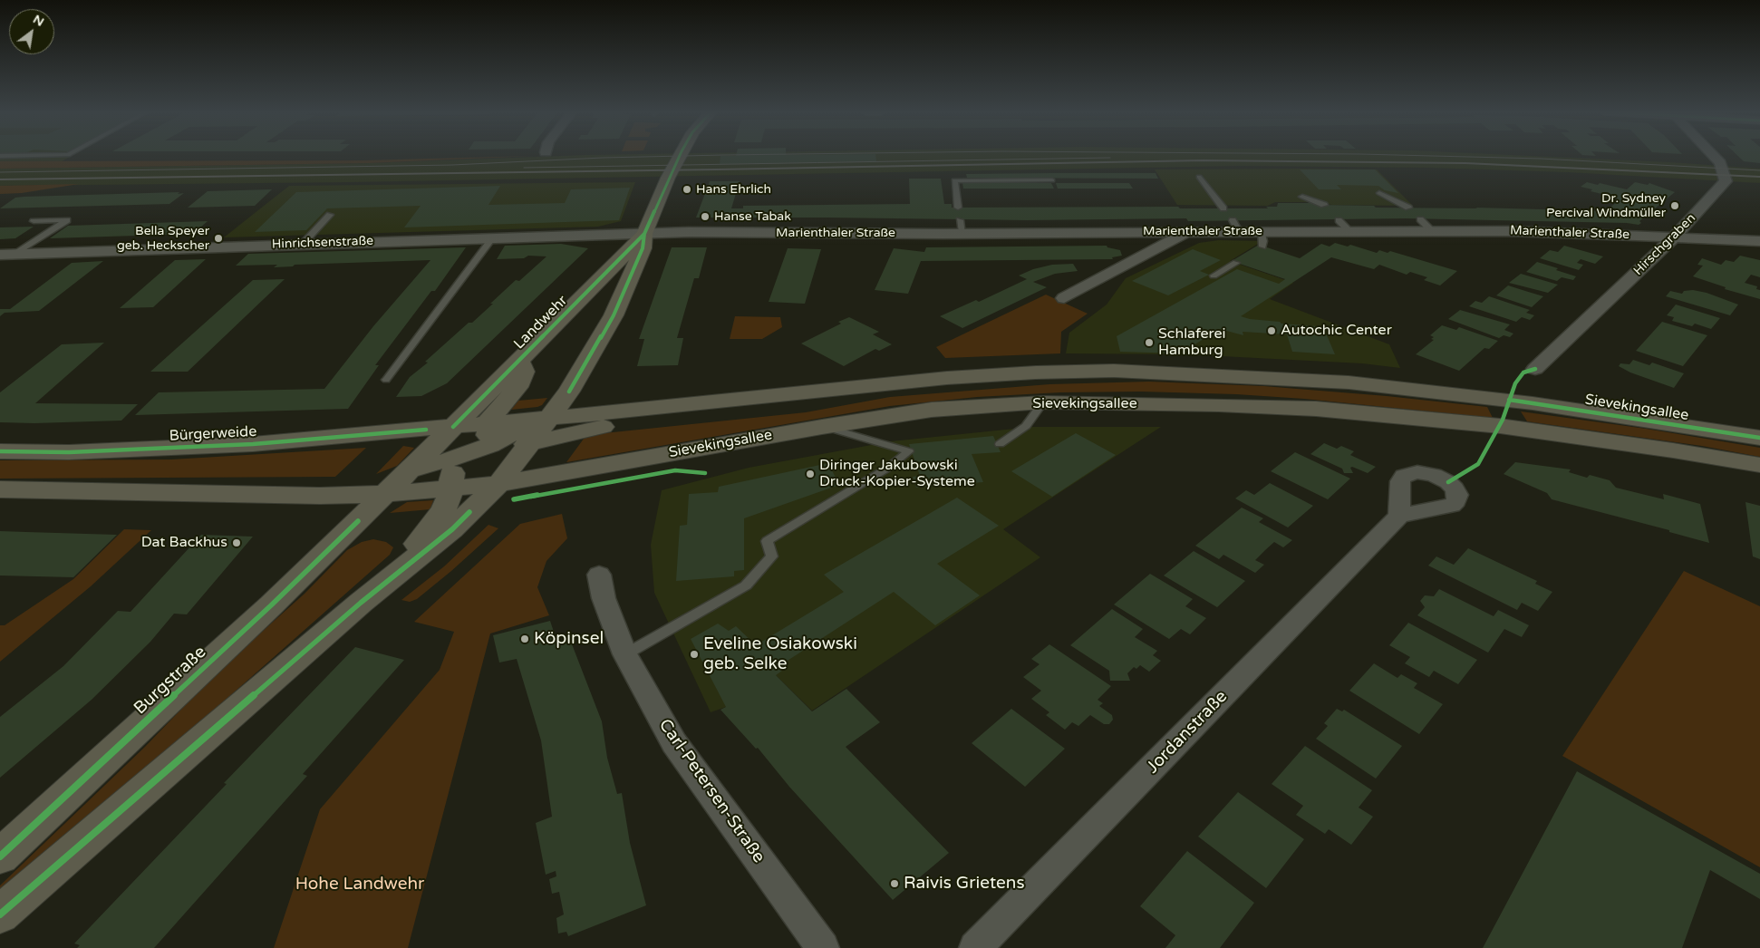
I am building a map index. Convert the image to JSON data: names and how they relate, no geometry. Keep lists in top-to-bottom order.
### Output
{
  "streets": {
    "main road": [
      "Landwehr",
      "Sievekingsallee",
      "Bürgerweide",
      "Burgstraße"
    ],
    "street": [
      "Marienthaler Straße",
      "Hinrichsenstraße",
      "Hirschgraben",
      "Jordanstraße",
      "Carl-Petersen-Straße"
    ]
  },
  "crossings": [
    ["Marienthaler Straße", "Hinrichsenstraße"],
    ["Marienthaler Straße", "Hirschgraben"],
    ["Marienthaler Straße", "Landwehr"],
    ["Hinrichsenstraße", "Landwehr"],
    ["Landwehr", "Sievekingsallee"],
    ["Landwehr", "Bürgerweide"],
    ["Sievekingsallee", "Bürgerweide"],
    ["Sievekingsallee", "Burgstraße"]
  ],
  "parks": ["Hohe Landwehr"],
  "places": [
    "Hans Ehrlich",
    "Dr. Sydney Percival Windmüller",
    "Hanse Tabak",
    "Bella Speyer geb. Heckscher",
    "Autochic Center",
    "Schlaferei Hamburg",
    "Diringer Jakubowski Druck-Kopier-Systeme",
    "Dat Backhus",
    "Köpinsel",
    "Eveline Osiakowski geb. Selke",
    "Raivis Grietens"
  ],
  "north": "top right"
}
